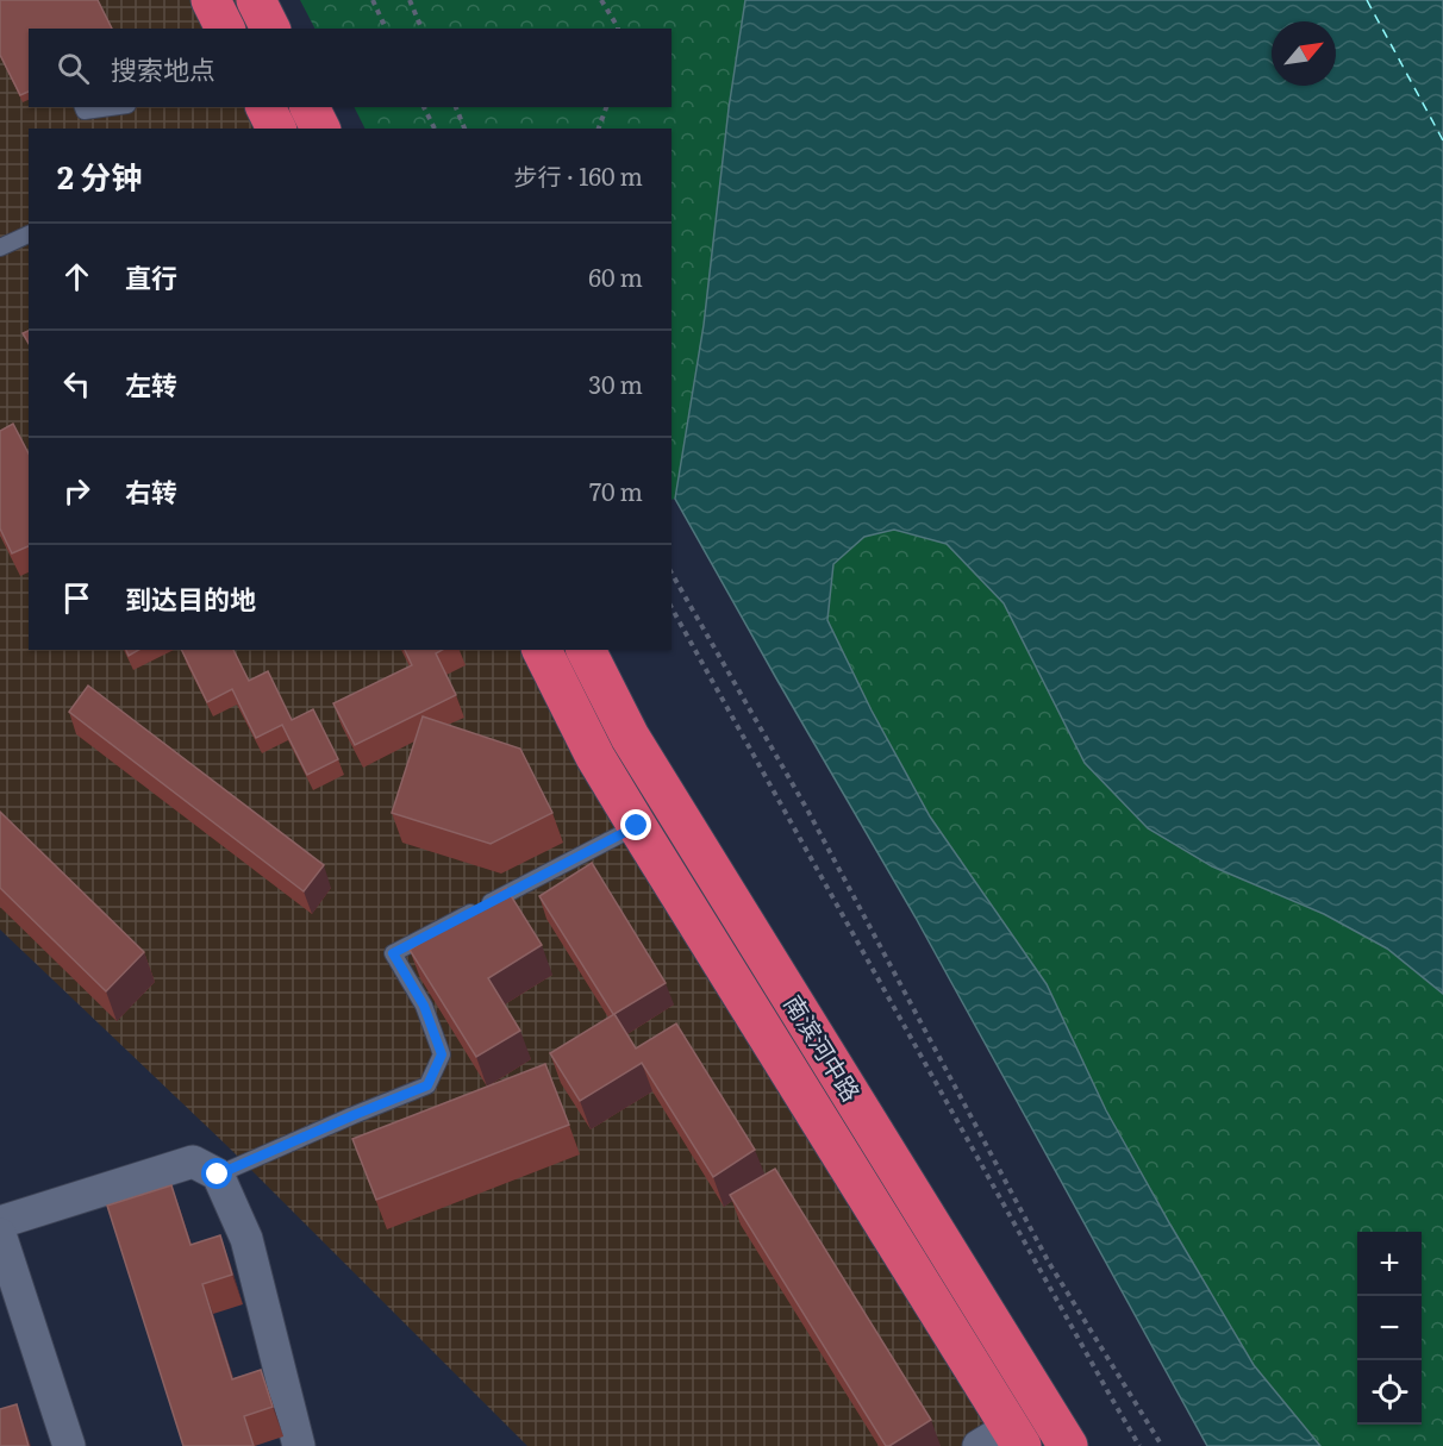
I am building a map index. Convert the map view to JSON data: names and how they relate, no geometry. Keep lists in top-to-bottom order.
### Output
{
  "streets": {
    "highway": ["南滨河中路"]
  },
  "north": "top right",
  "page": {
    "search": "搜索地点",
    "heading": ["2 分钟", "步行 · 160 m"],
    "list": [
      ["直行", "60 m"],
      ["左转", "30 m"],
      ["右转", "70 m"],
      "到达目的地"
    ],
    "map_buttons": ["+", "−"]
  }
}
